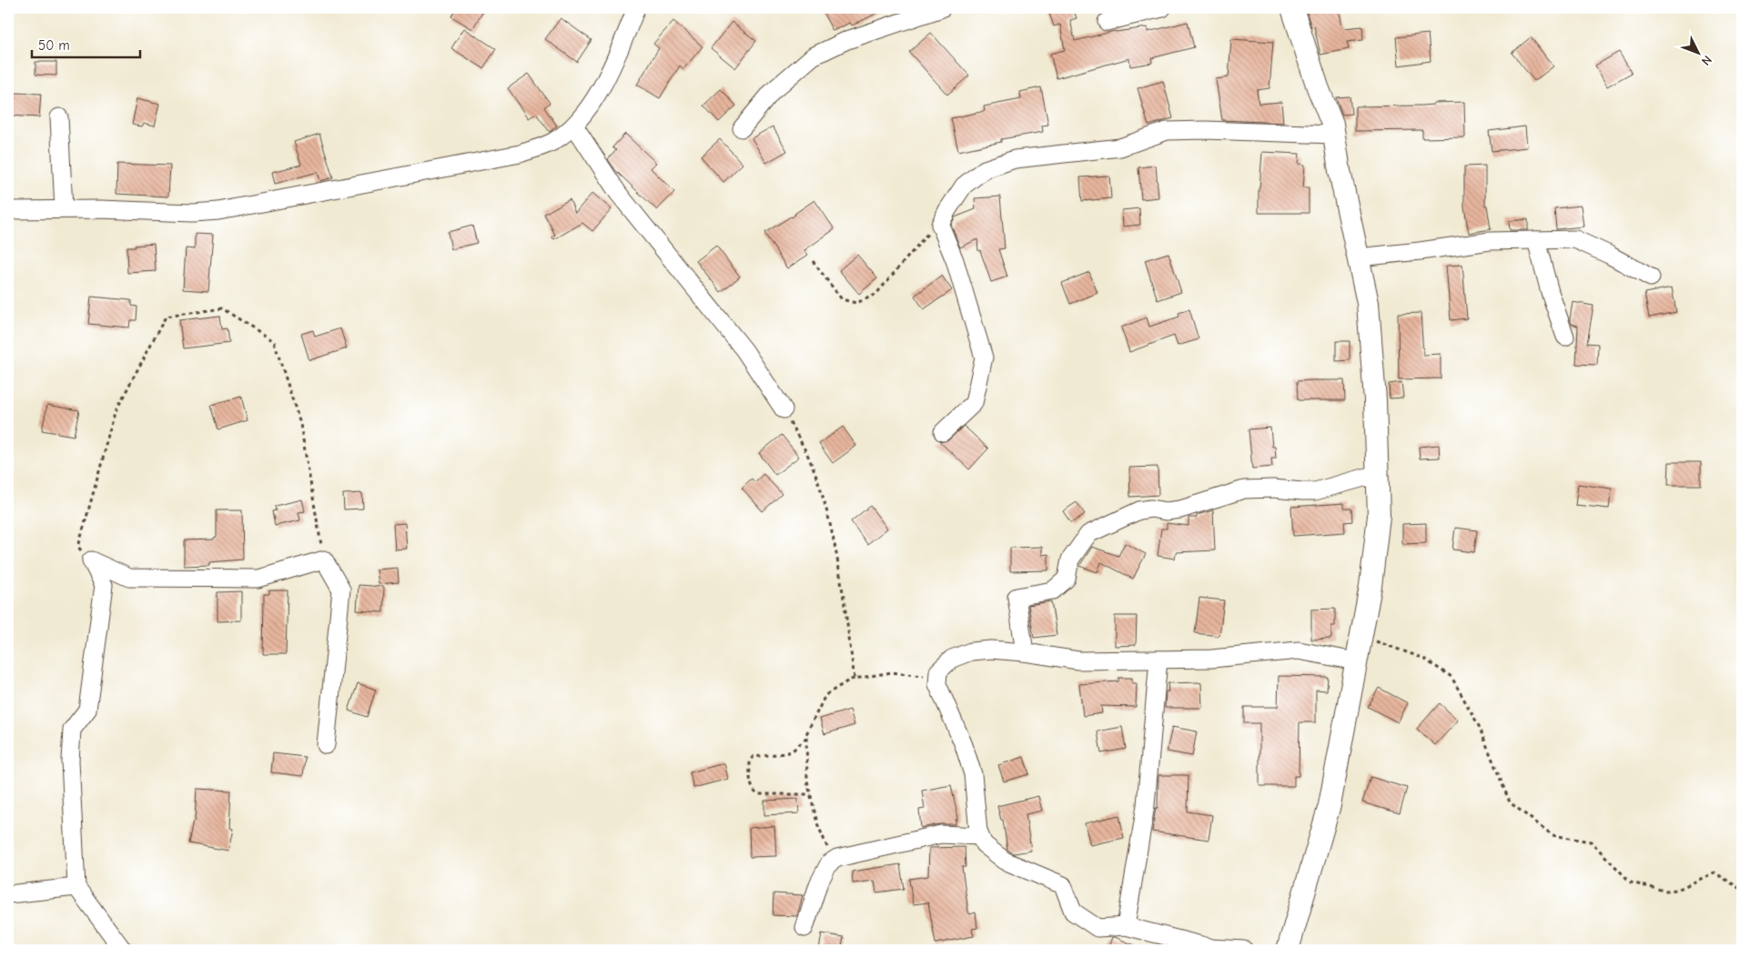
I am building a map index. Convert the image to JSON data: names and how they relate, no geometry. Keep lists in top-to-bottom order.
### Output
{
  "scale_bar": "50 m",
  "north": "bottom right"
}
